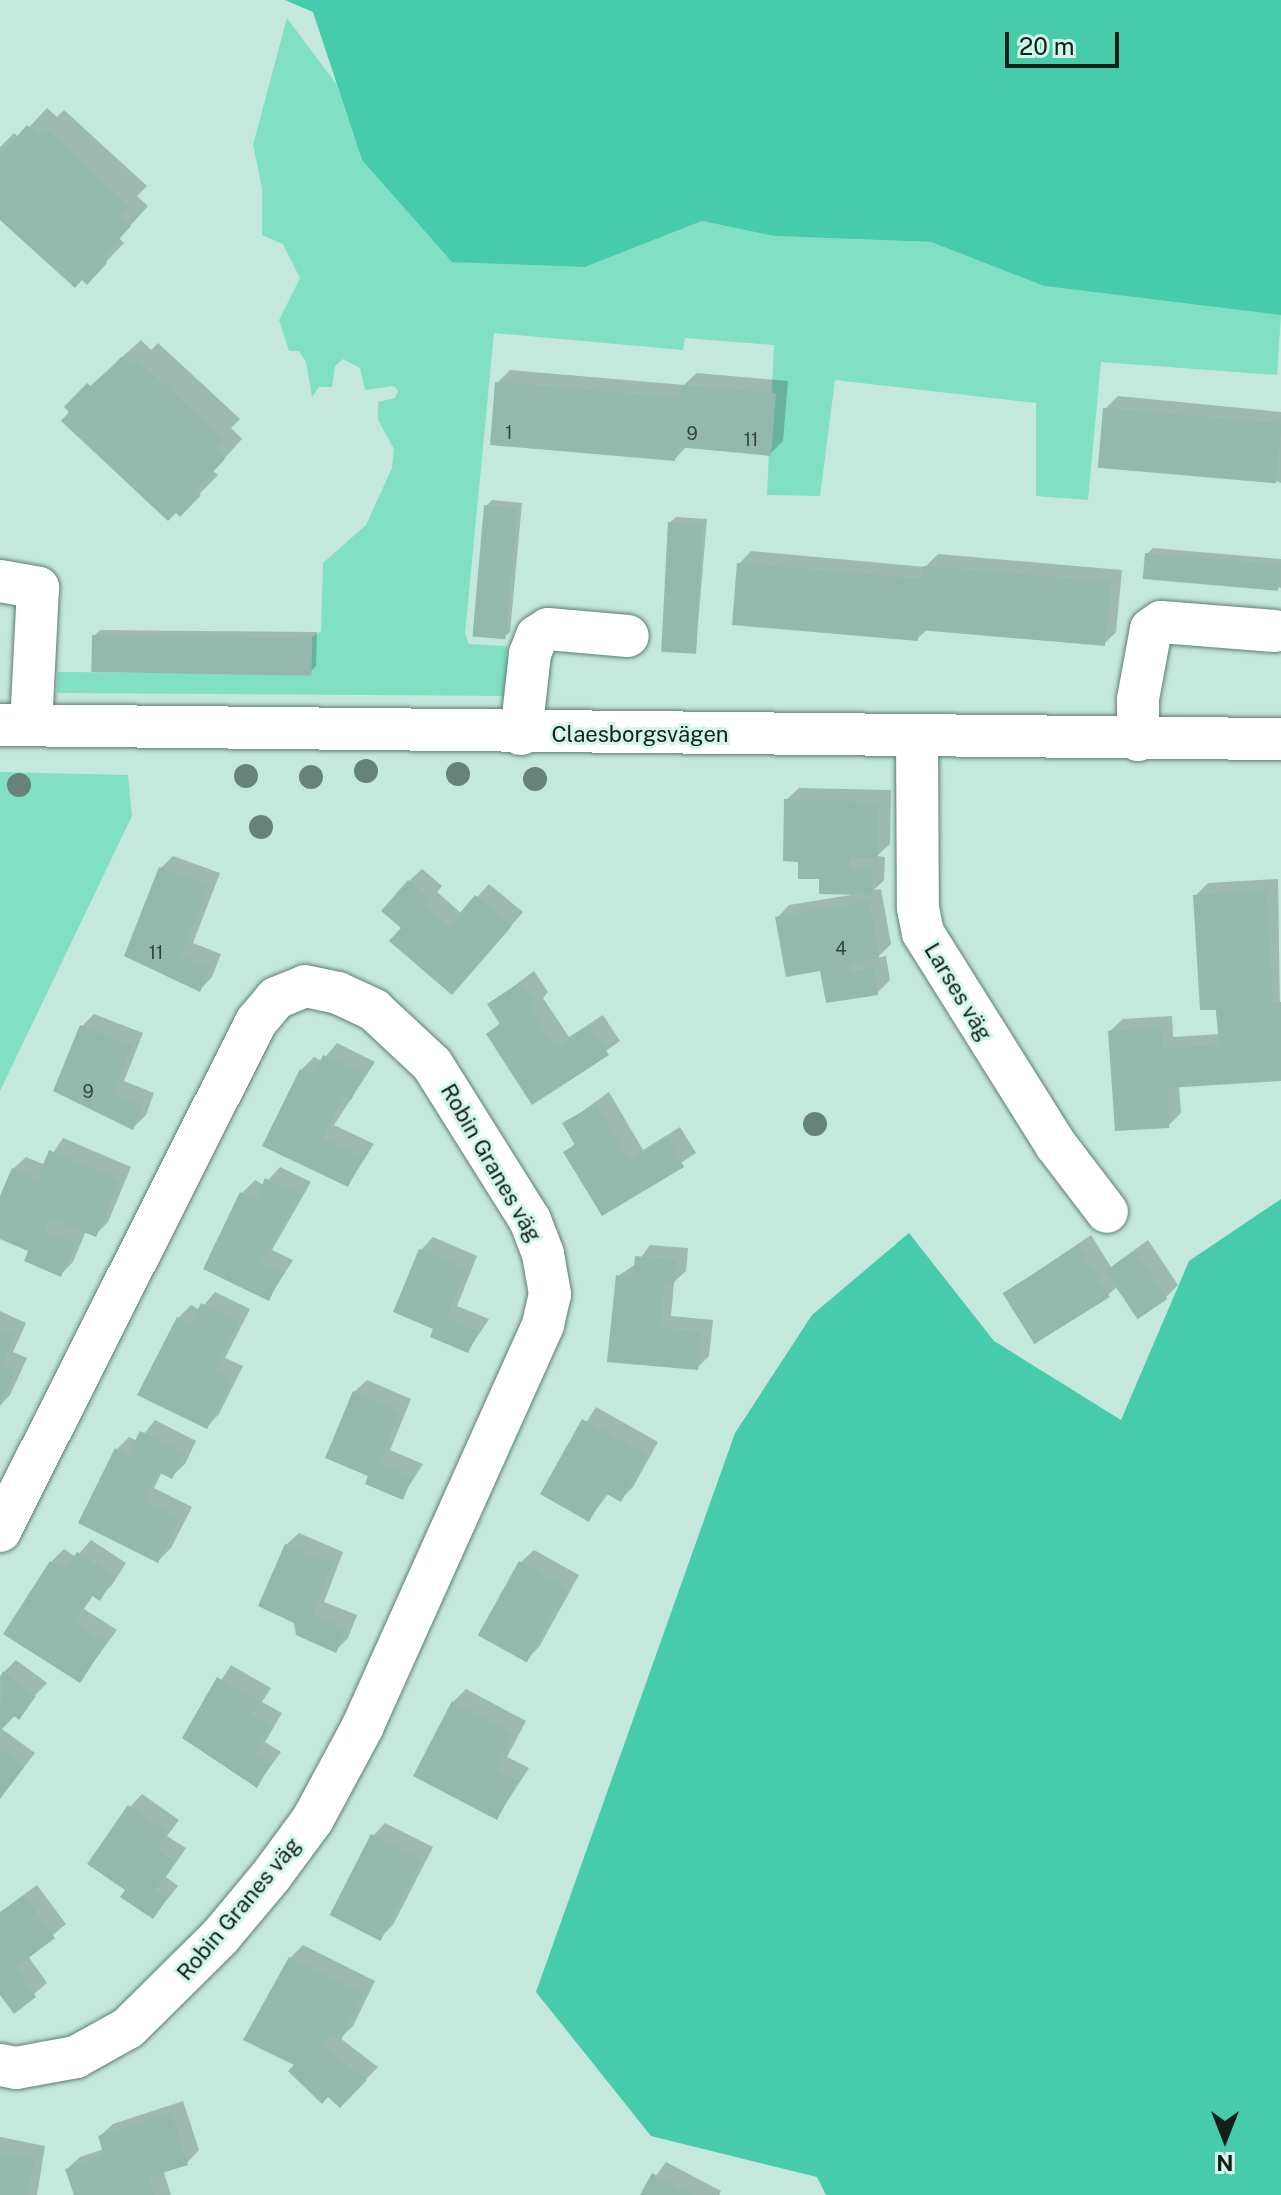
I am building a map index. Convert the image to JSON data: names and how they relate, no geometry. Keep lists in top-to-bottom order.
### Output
{
  "streets": {
    "street": ["Claesborgsvägen", "Larses väg", "Robin Granes väg"]
  },
  "crossings": [
    ["Claesborgsvägen", "Larses väg"]
  ],
  "house_numbers": [
    "1",
    "9",
    "11",
    "4",
    "11",
    "9"
  ],
  "scale_bar": "20 m",
  "north": "bottom"
}
